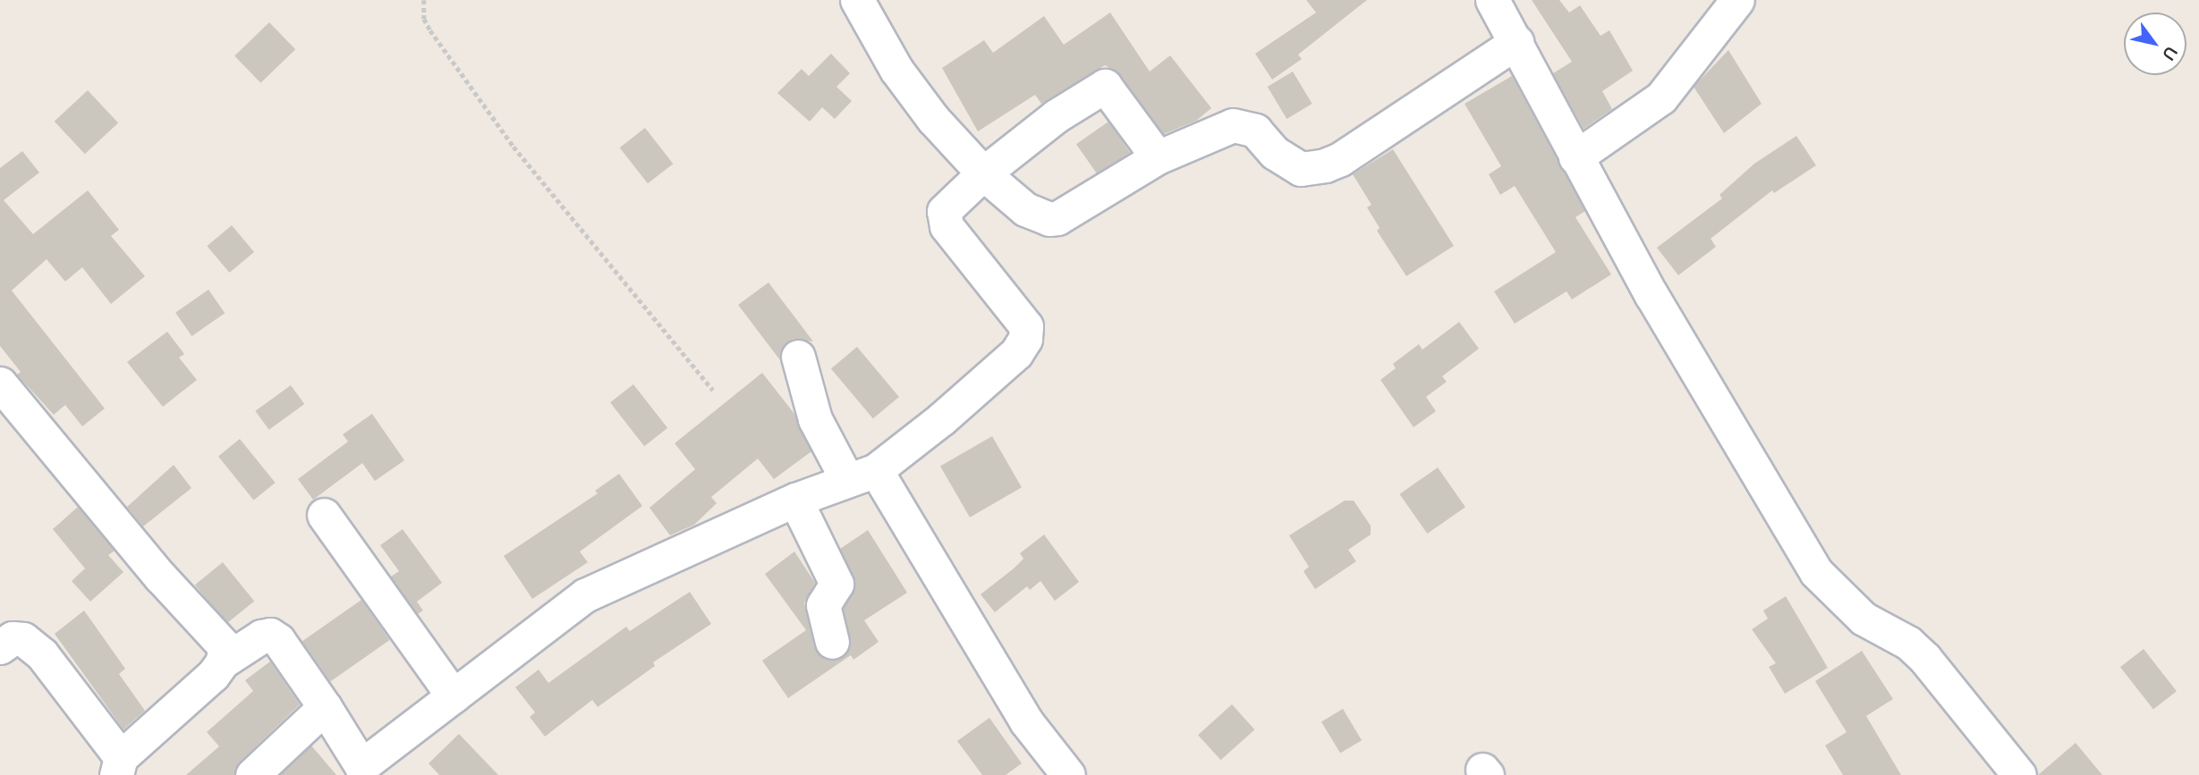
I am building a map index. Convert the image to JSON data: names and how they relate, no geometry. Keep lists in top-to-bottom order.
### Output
{
  "north": "bottom right"
}
